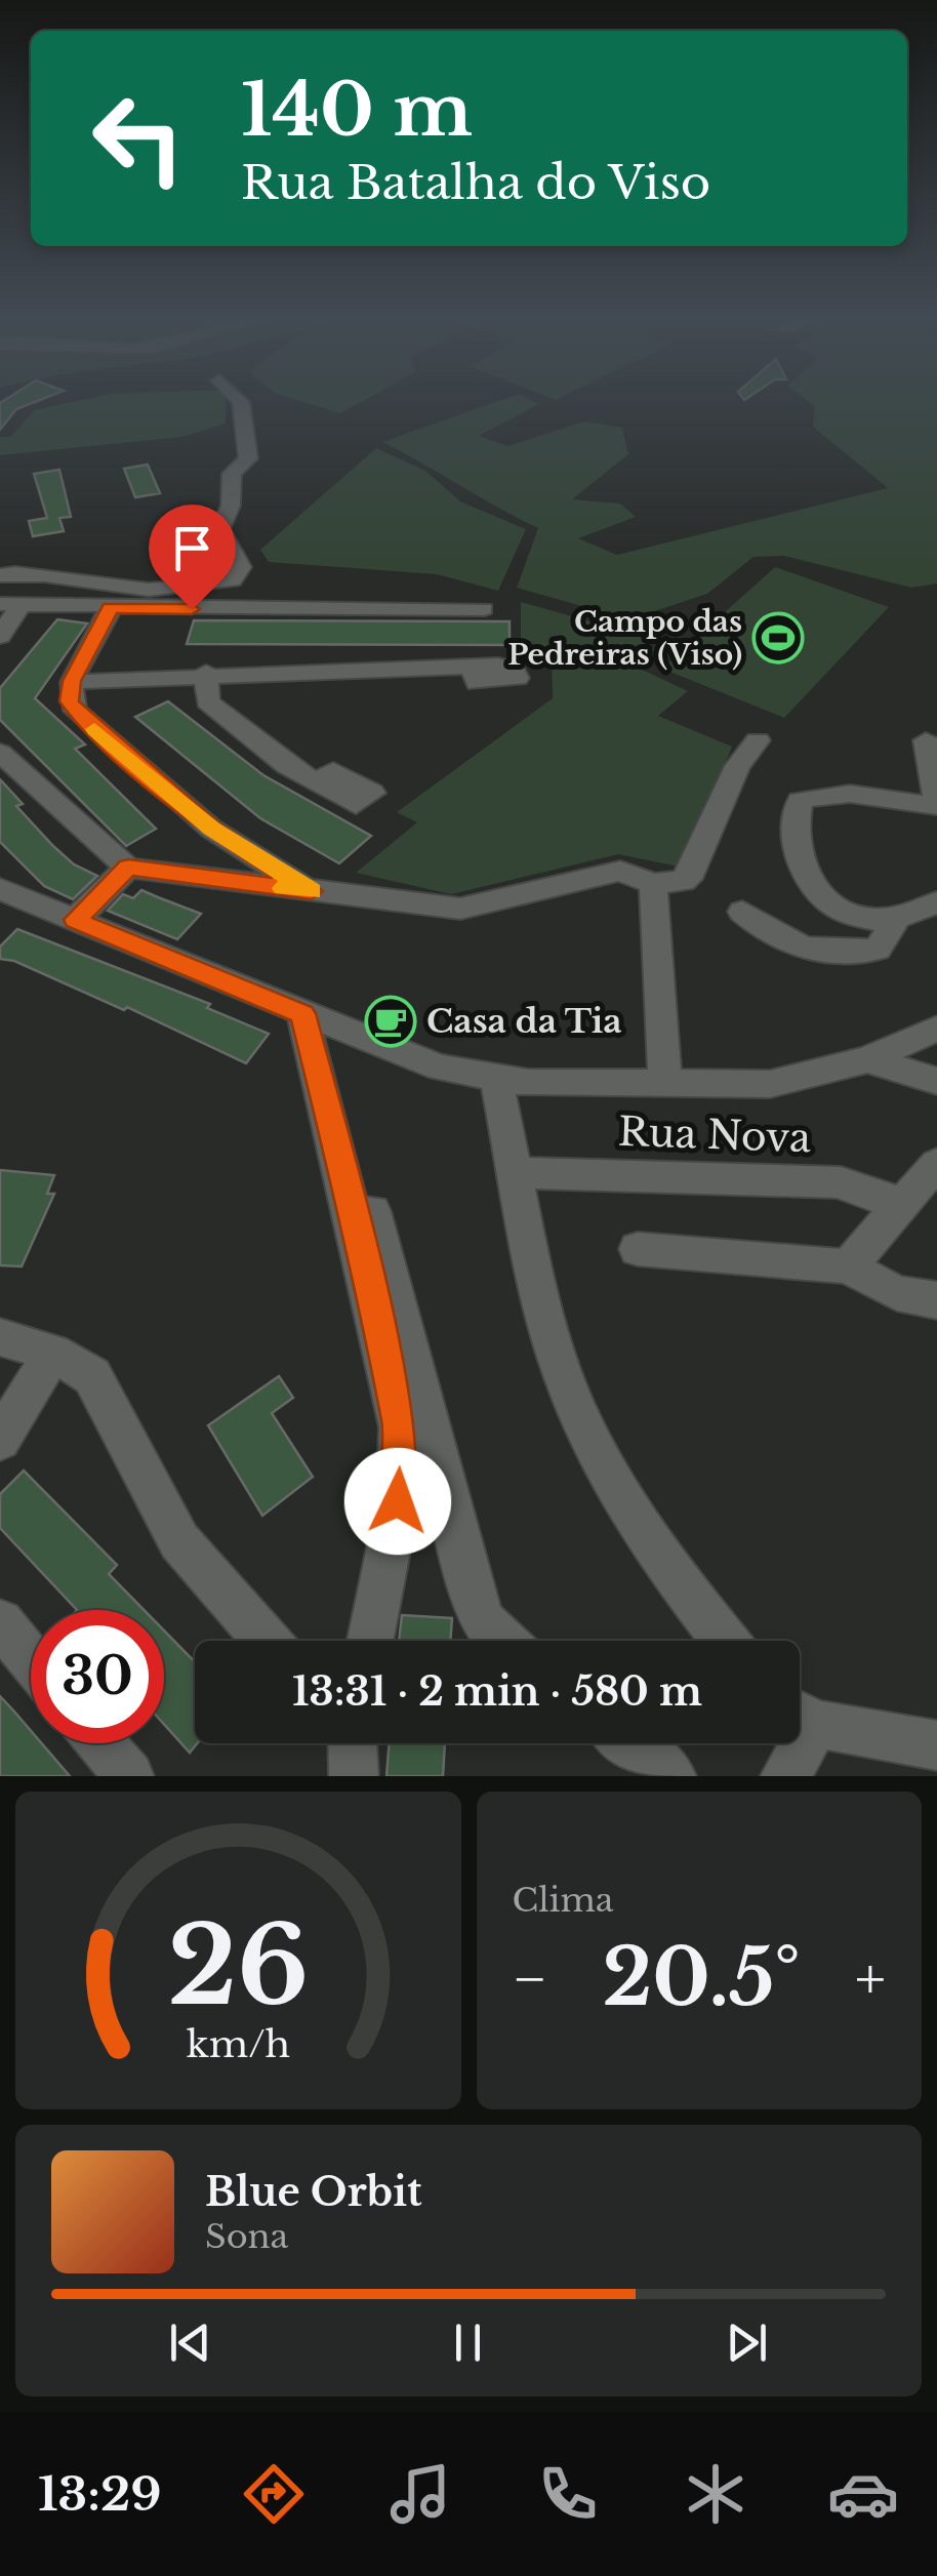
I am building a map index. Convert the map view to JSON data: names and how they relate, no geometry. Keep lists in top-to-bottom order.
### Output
{
  "streets": {
    "street": ["Rua Nova"]
  },
  "places": {
    "sports": ["Campo das Pedreiras (Viso)"],
    "cafe": ["Casa da Tia"]
  },
  "page": {
    "turn": ["140 m", "Rua Batalha do Viso"],
    "limit": "30",
    "trip": "13:31 · 2 min · 580 m",
    "tile": "Clima",
    "heat": ["−", "20.5°", "+"],
    "song": ["Blue Orbit", "Sona"],
    "tabs": "13:29",
    "gauge": ["26", "km/h"]
  }
}
